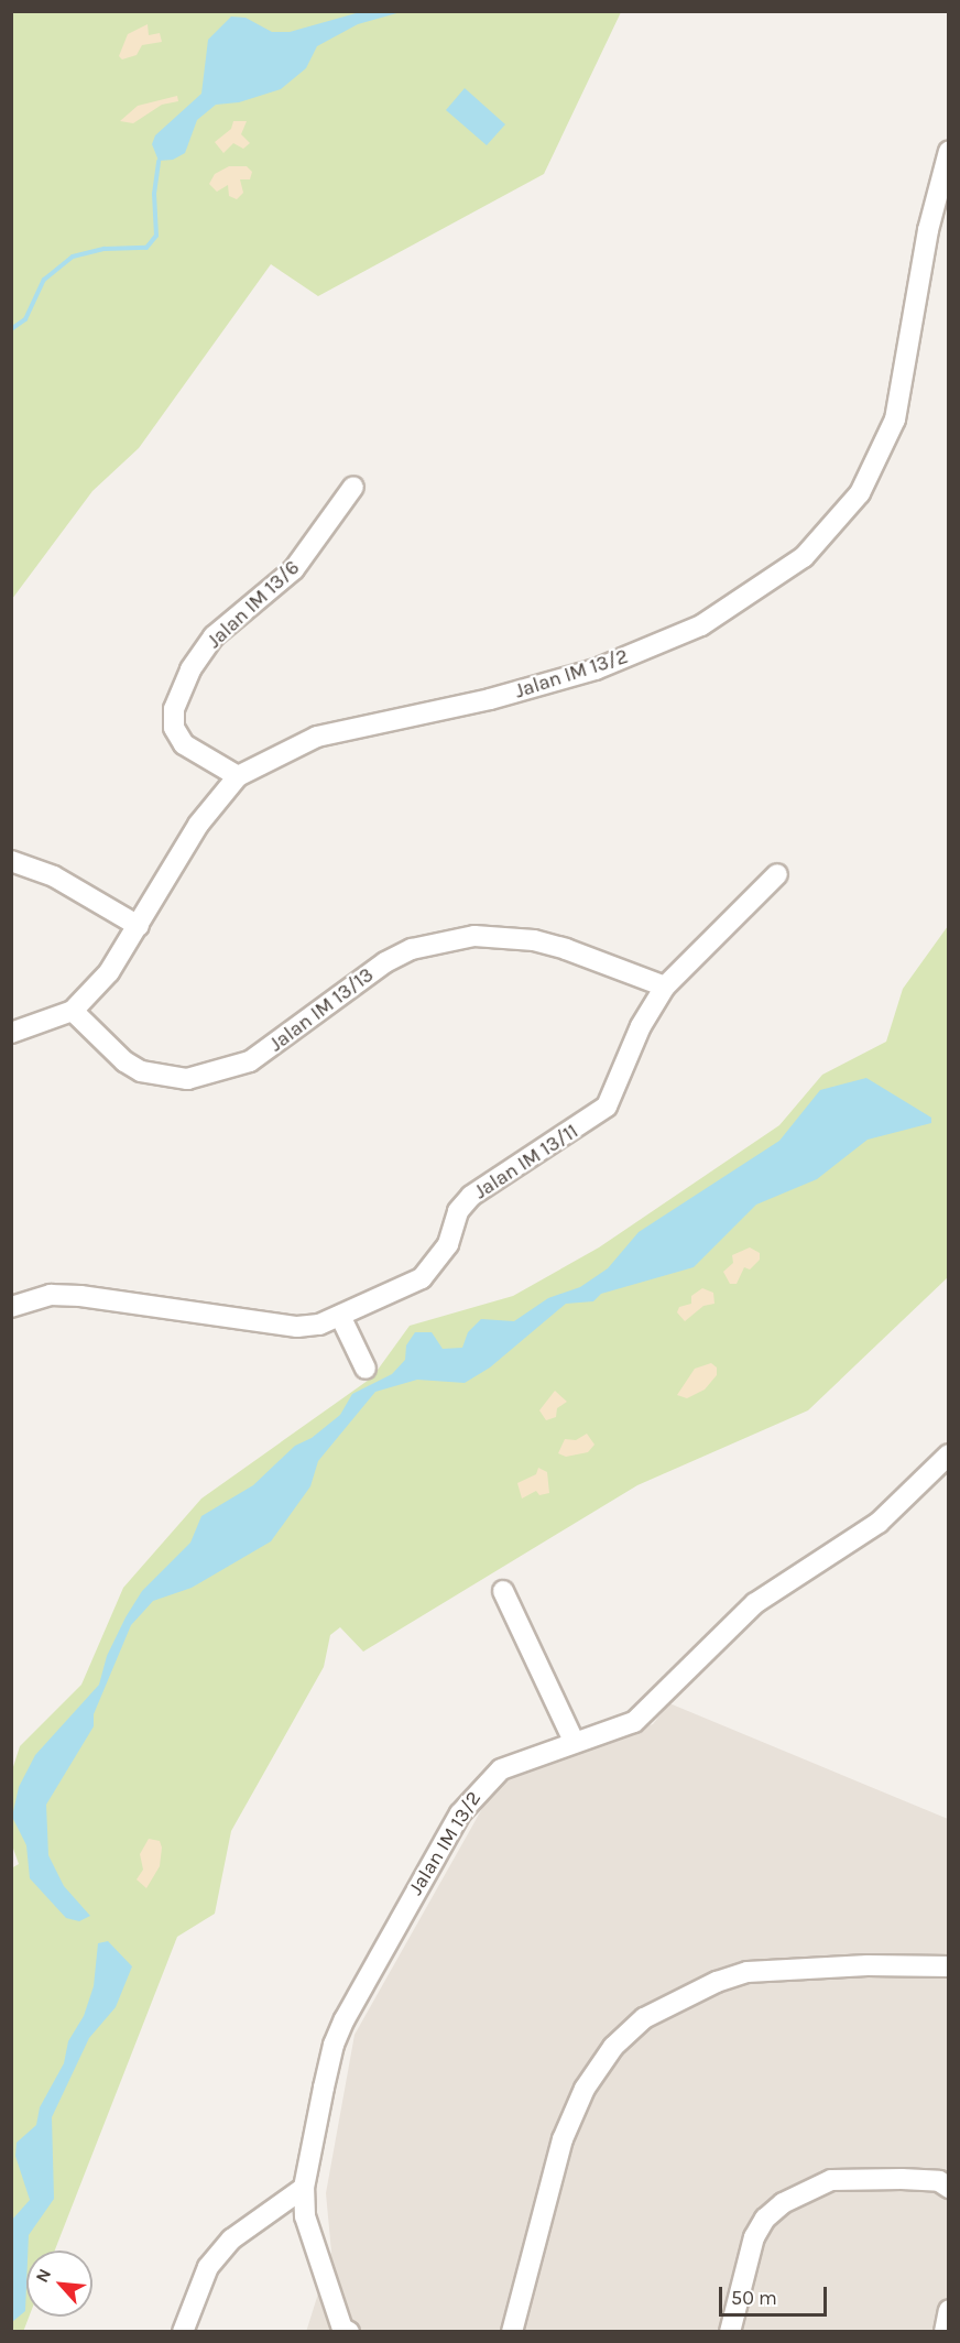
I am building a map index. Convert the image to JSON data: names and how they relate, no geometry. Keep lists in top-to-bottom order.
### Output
{
  "streets": {
    "street": [
      "Jalan IM 13/6",
      "Jalan IM 13/2",
      "Jalan IM 13/13",
      "Jalan IM 13/11"
    ]
  },
  "crossings": [
    ["Jalan IM 13/6", "Jalan IM 13/2"],
    ["Jalan IM 13/2", "Jalan IM 13/13"],
    ["Jalan IM 13/13", "Jalan IM 13/11"]
  ],
  "scale_bar": "50 m",
  "north": "top left"
}
